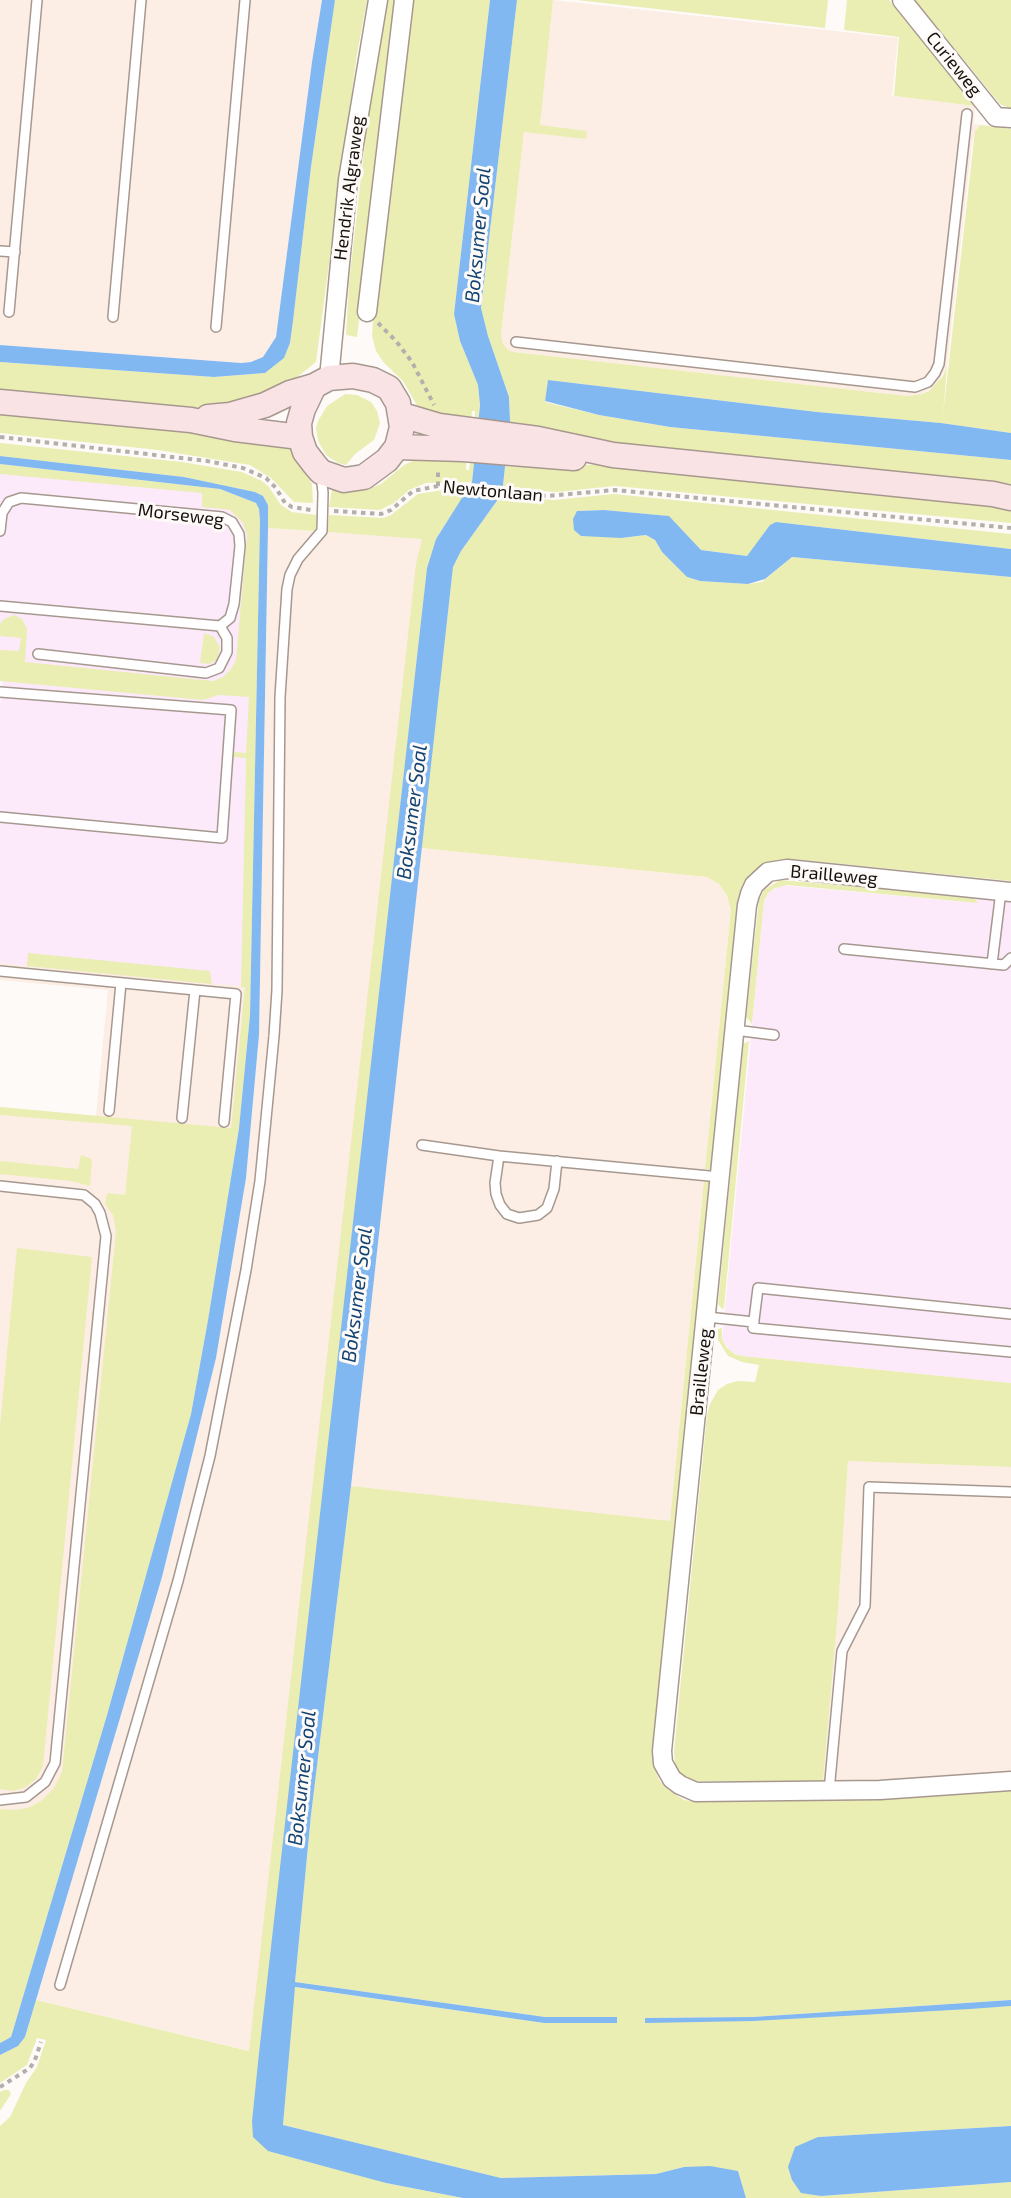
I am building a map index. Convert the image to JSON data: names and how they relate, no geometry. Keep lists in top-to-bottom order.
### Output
{
  "streets": {
    "street": ["Curieweg", "Hendrik Algraweg", "Brailleweg"],
    "lane": ["Morseweg"],
    "path": ["Newtonlaan"]
  },
  "water": ["Boksumer Soal"]
}
